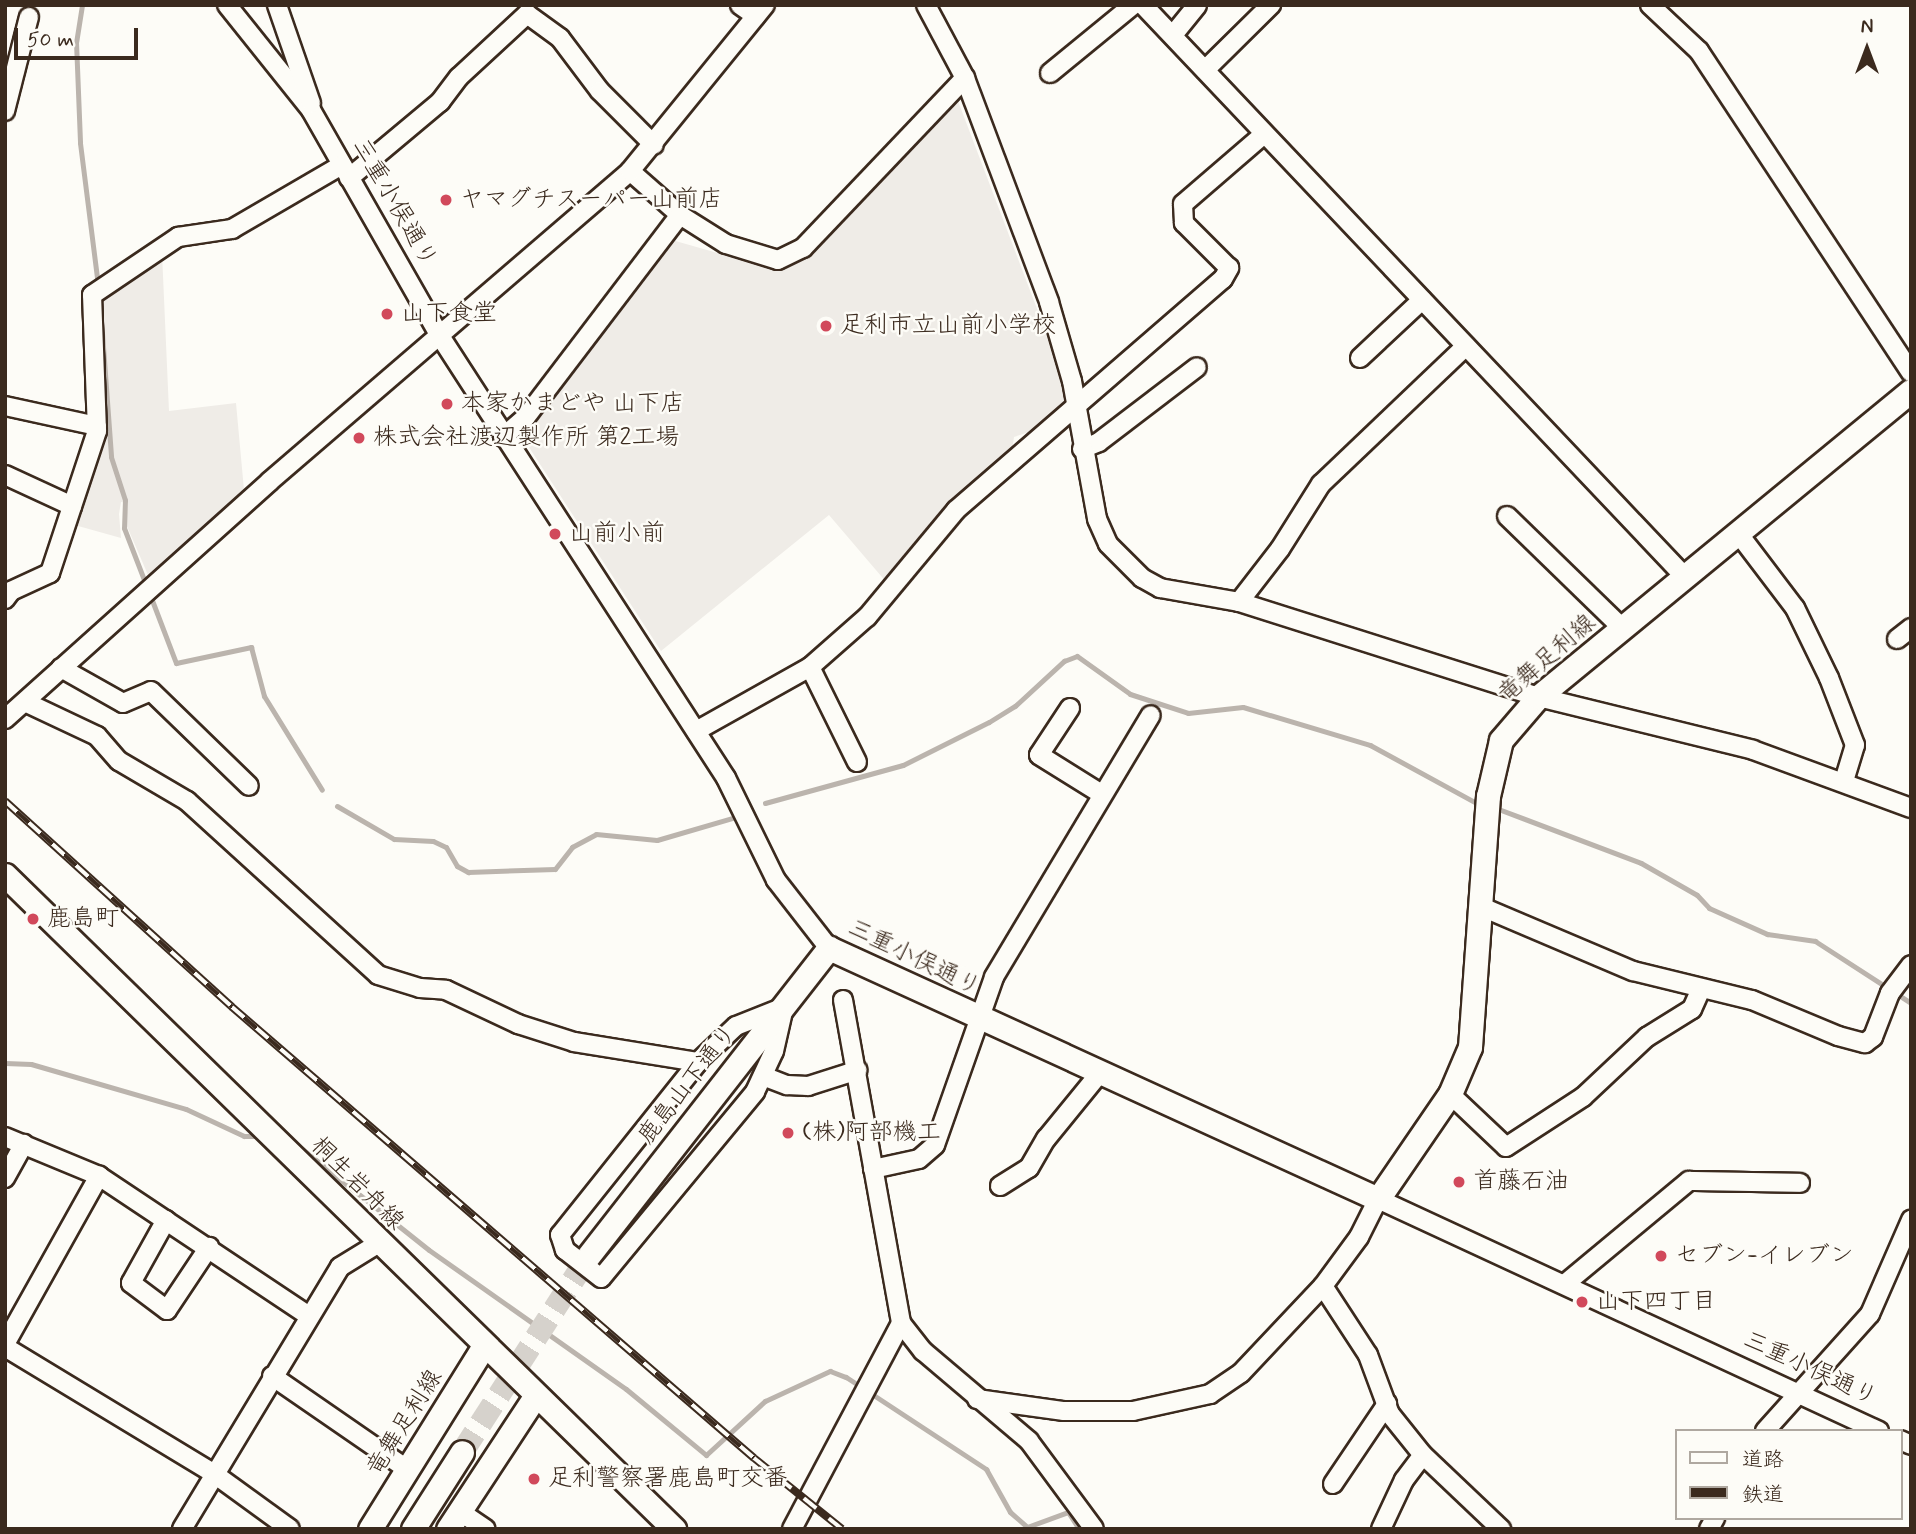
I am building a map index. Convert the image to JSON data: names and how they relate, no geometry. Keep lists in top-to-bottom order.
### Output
{
  "streets": {
    "main road": [
      "三重小俣通り",
      "竜舞足利線",
      "鹿島山下通り",
      "桐生岩舟線"
    ]
  },
  "crossings": [
    ["三重小俣通り", "竜舞足利線"],
    ["三重小俣通り", "鹿島山下通り"],
    ["竜舞足利線", "桐生岩舟線"]
  ],
  "places": [
    "ヤマグチスーパー山前店",
    "山下食堂",
    "足利市立山前小学校",
    "本家かまどや 山下店",
    "株式会社渡辺製作所 第2工場",
    "山前小前",
    "鹿島町",
    "(株)阿部機工",
    "首藤石油",
    "セブン-イレブン",
    "山下四丁目",
    "足利警察署鹿島町交番"
  ],
  "legend": ["道路", "鉄道"],
  "scale_bar": "50 m",
  "north": "top"
}
